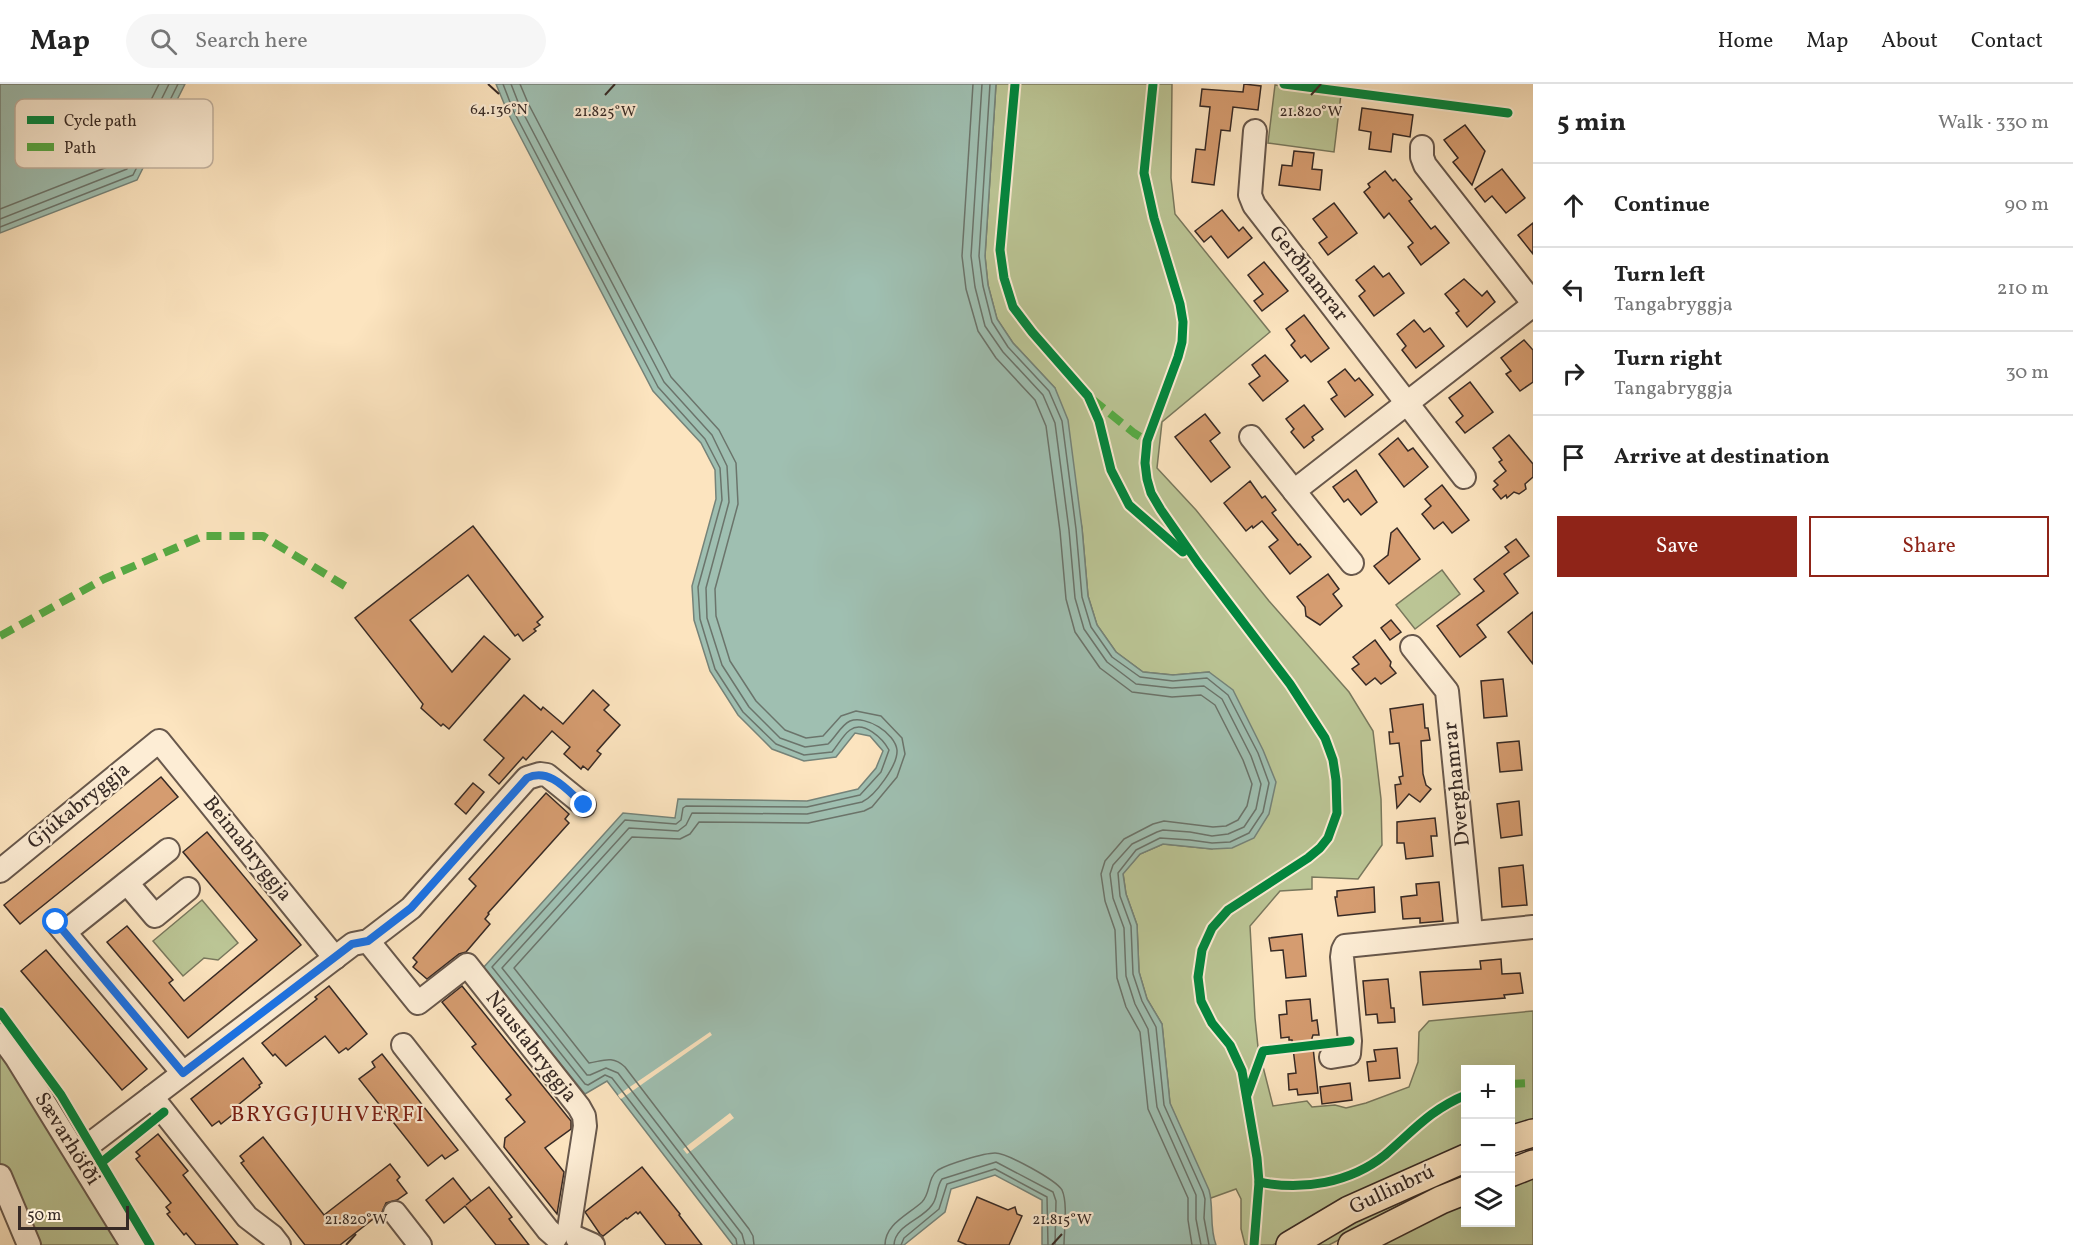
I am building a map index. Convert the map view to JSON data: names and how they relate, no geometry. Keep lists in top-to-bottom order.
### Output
{
  "streets": {
    "main road": ["Gullinbrú"],
    "street": [
      "Gerðhamrar",
      "Dverghamrar",
      "Gjúkabryggja",
      "Beimabryggja",
      "Naustabryggja",
      "Sævarhöfði"
    ]
  },
  "crossings": [
    ["Gjúkabryggja", "Beimabryggja"]
  ],
  "districts": ["BRYGGJUHVERFI"],
  "legend": ["Cycle path", "Path"],
  "scale_bar": "50 m",
  "page": {
    "header": "Map",
    "search": "Search here",
    "nav": [
      "Home",
      "Map",
      "About",
      "Contact"
    ],
    "heading": ["5 min", "Walk · 330 m"],
    "list": [
      ["Continue", "90 m"],
      ["Turn left", "Tangabryggja", "210 m"],
      ["Turn right", "Tangabryggja", "30 m"],
      "Arrive at destination"
    ],
    "buttons": ["Save", "Share"],
    "map_buttons": ["+", "−"],
    "scale": "50 m"
  },
  "coordinates": [
    "64.136°N",
    "21.825°W",
    "21.820°W",
    "21.815°W"
  ]
}
